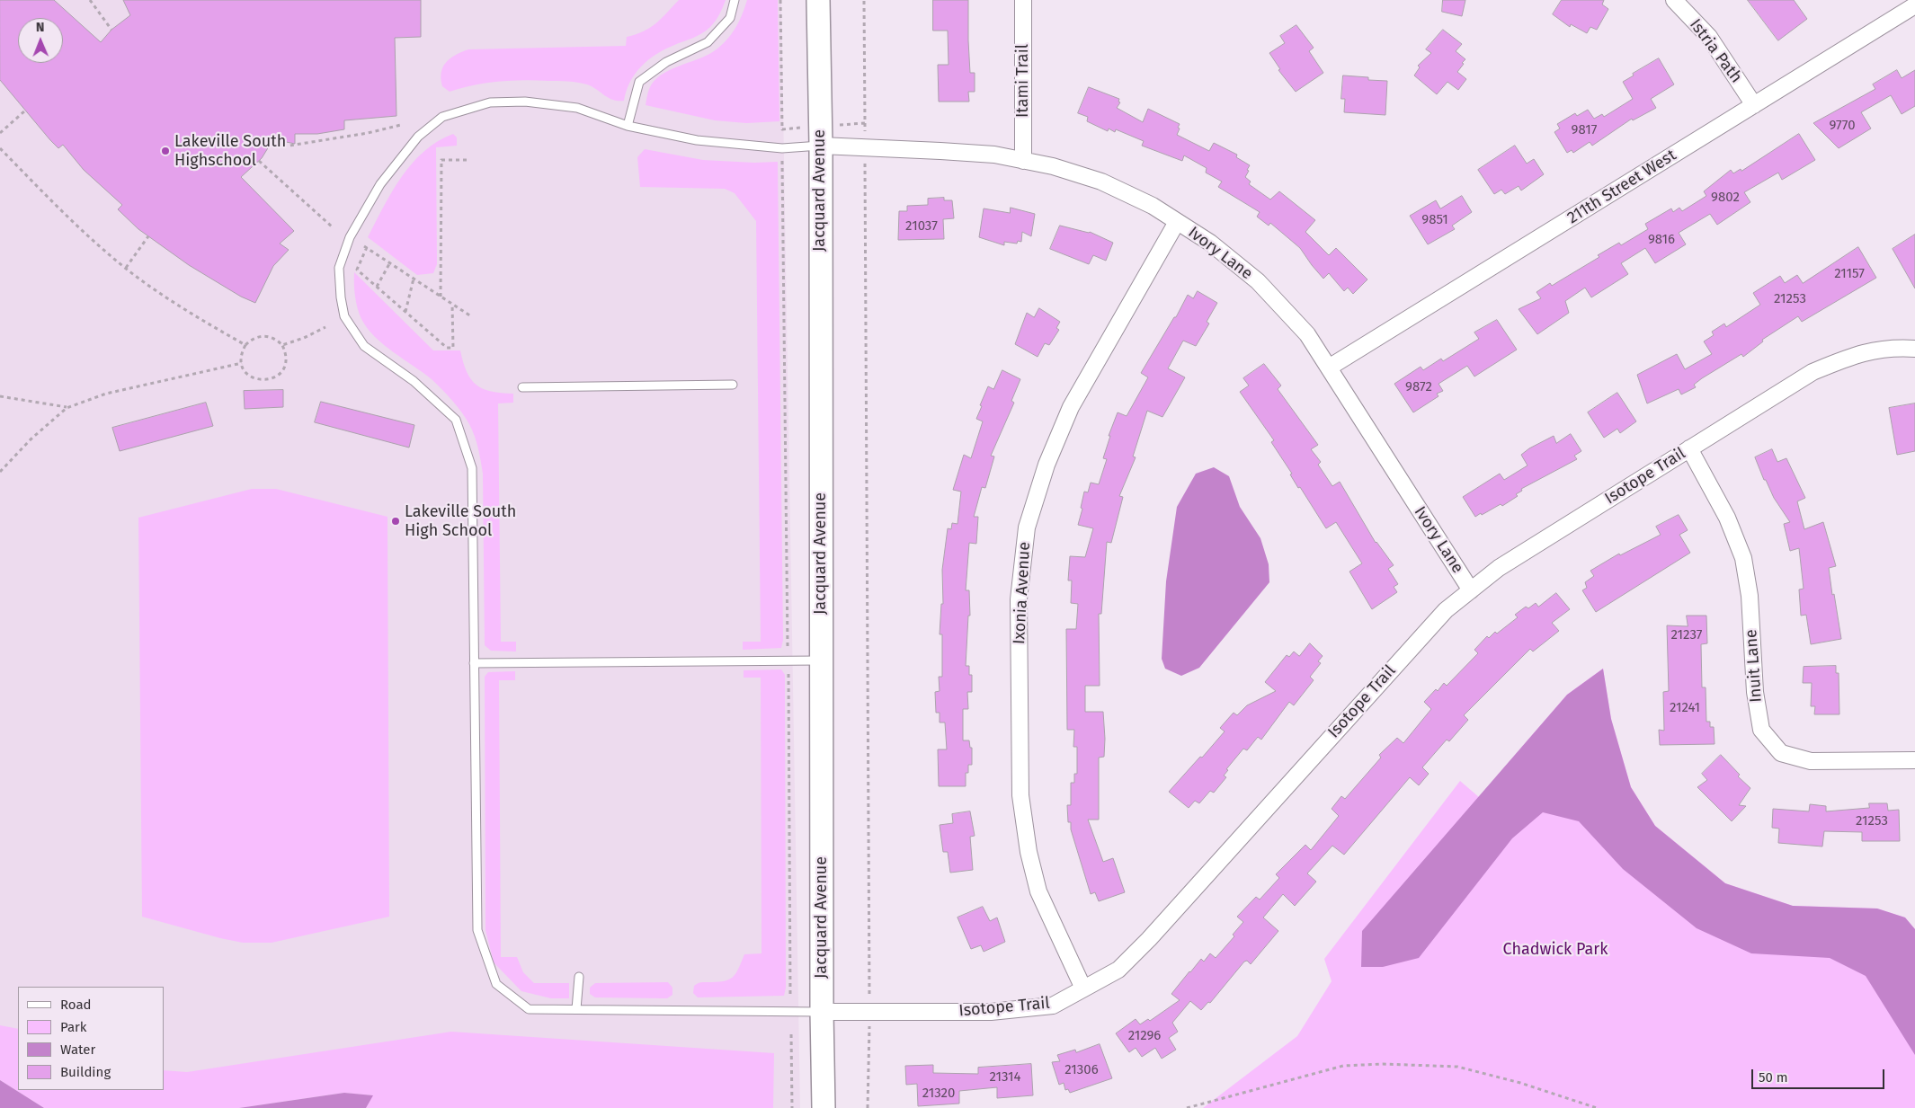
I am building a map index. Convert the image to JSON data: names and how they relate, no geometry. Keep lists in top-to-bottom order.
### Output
{
  "streets": {
    "street": [
      "Istria Path",
      "Itami Trail",
      "211th Street West",
      "Jacquard Avenue",
      "Ivory Lane",
      "Isotope Trail",
      "Ixonia Avenue",
      "Inuit Lane"
    ]
  },
  "crossings": [
    ["Istria Path", "211th Street West"],
    ["Itami Trail", "Ivory Lane"],
    ["211th Street West", "Ivory Lane"],
    ["Jacquard Avenue", "Ivory Lane"],
    ["Jacquard Avenue", "Isotope Trail"],
    ["Ivory Lane", "Isotope Trail"],
    ["Ivory Lane", "Ixonia Avenue"],
    ["Isotope Trail", "Ixonia Avenue"],
    ["Isotope Trail", "Inuit Lane"]
  ],
  "parks": ["Chadwick Park"],
  "places": ["Lakeville South Highschool", "Lakeville South High School"],
  "house_numbers": [
    "9770",
    "9817",
    "9802",
    "9851",
    "21037",
    "9816",
    "21157",
    "21253",
    "9872",
    "21237",
    "21241",
    "21253",
    "21296",
    "21306",
    "21314",
    "21320"
  ],
  "legend": [
    "Road",
    "Park",
    "Water",
    "Building"
  ],
  "scale_bar": "50 m",
  "north": "top"
}
